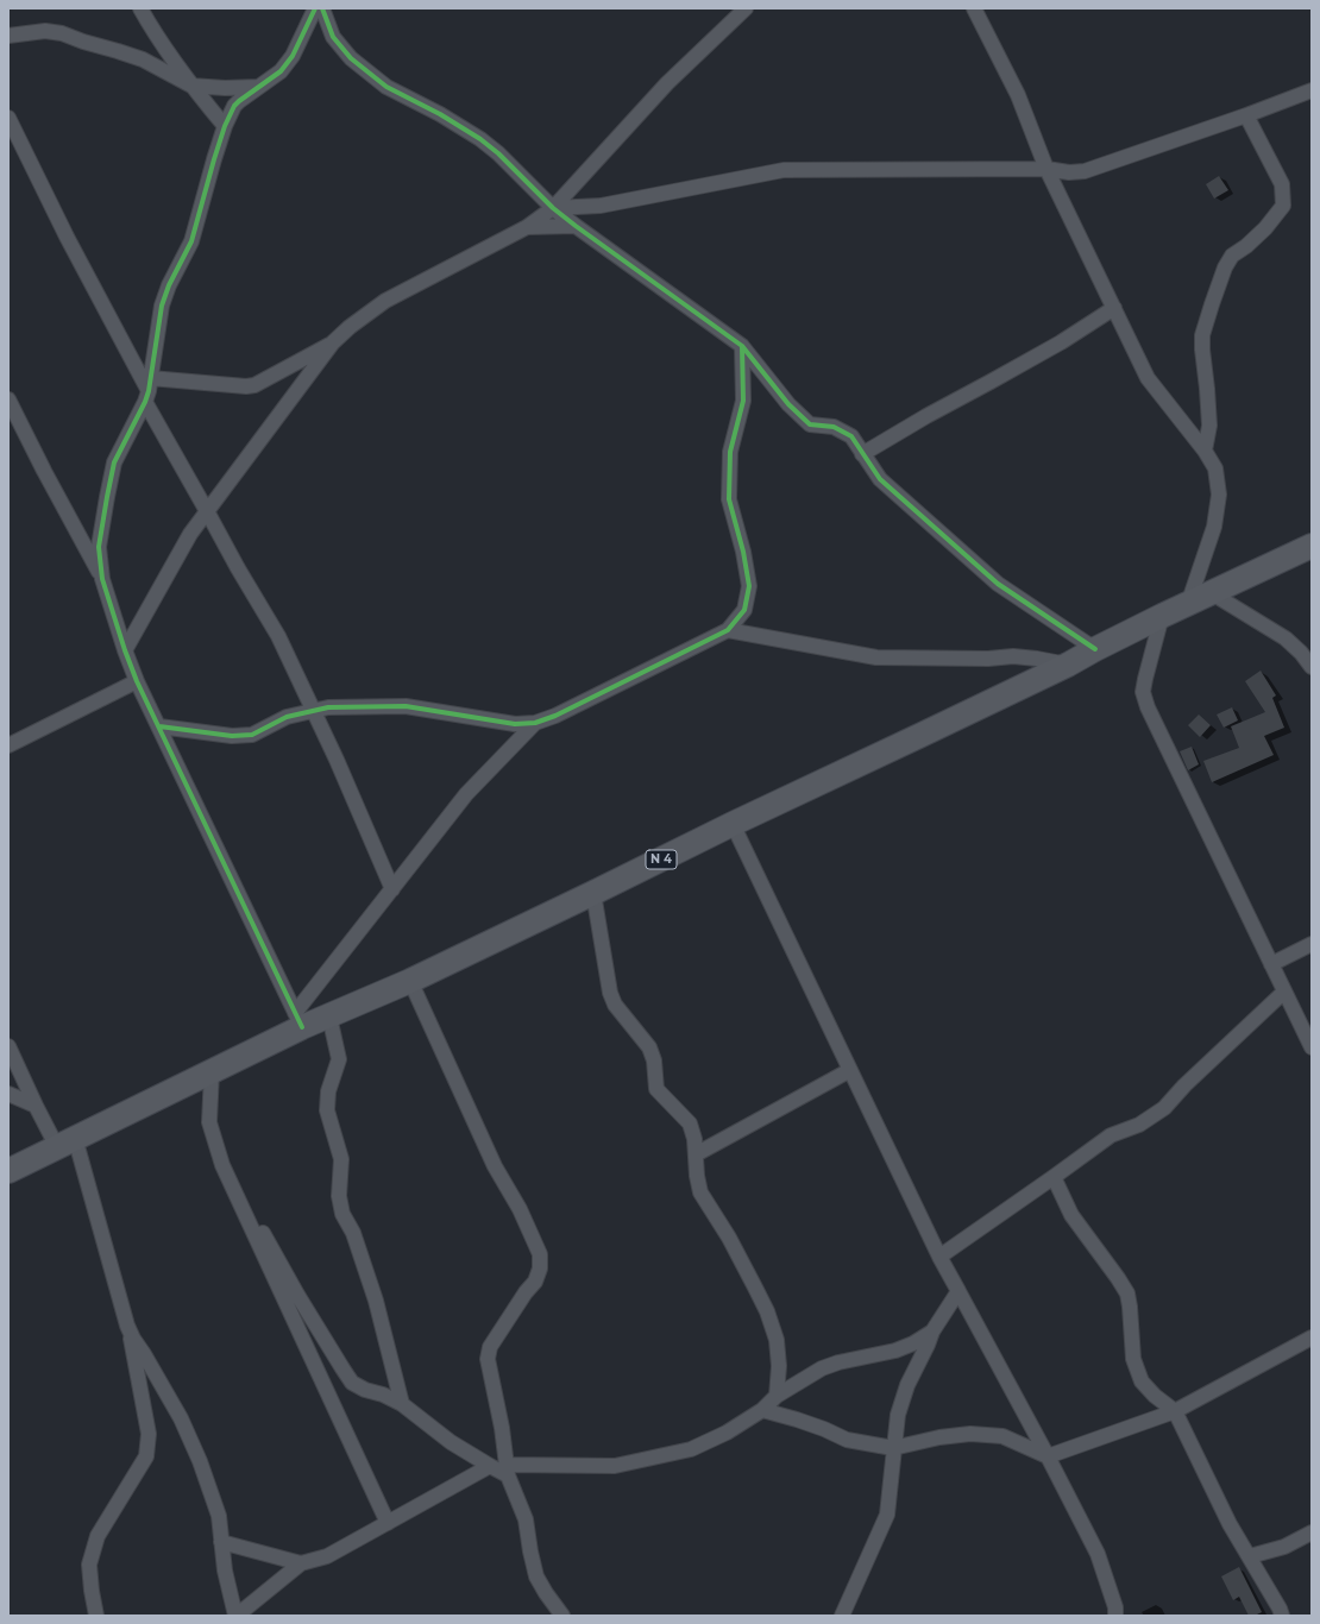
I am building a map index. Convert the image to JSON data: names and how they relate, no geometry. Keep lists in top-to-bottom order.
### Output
{
  "streets": {
    "main road": ["N 4"]
  }
}
